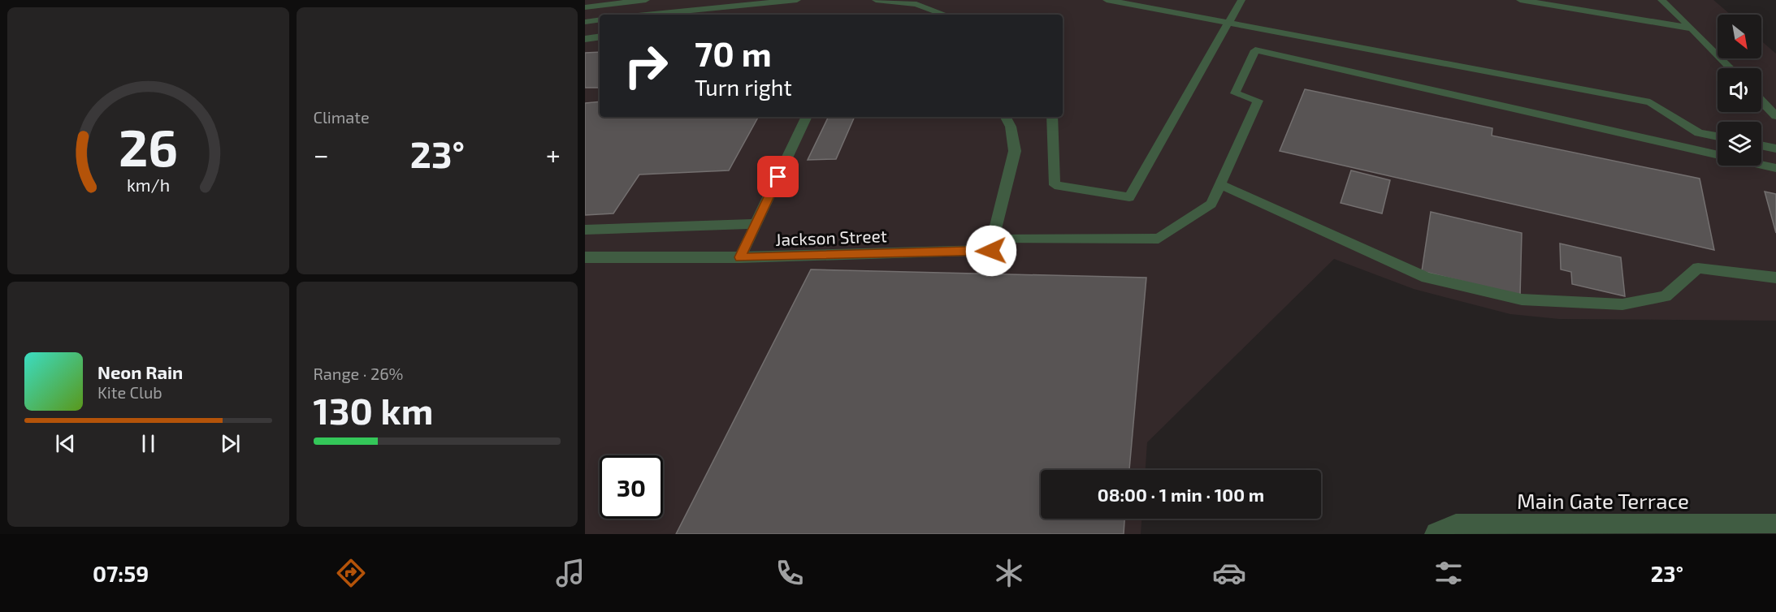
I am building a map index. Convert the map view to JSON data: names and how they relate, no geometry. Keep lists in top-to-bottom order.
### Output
{
  "streets": {
    "street": ["Jackson Street", "Main Gate Terrace"]
  },
  "north": "bottom right",
  "page": {
    "tile": [
      "Climate",
      ["Range · 26%", "130 km"]
    ],
    "turn": ["70 m", "Turn right"],
    "heat": ["−", "23°", "+"],
    "song": ["Neon Rain", "Kite Club"],
    "limit": "30",
    "trip": "08:00 · 1 min · 100 m",
    "tabs": ["07:59", "23°"],
    "gauge": ["26", "km/h"]
  }
}
